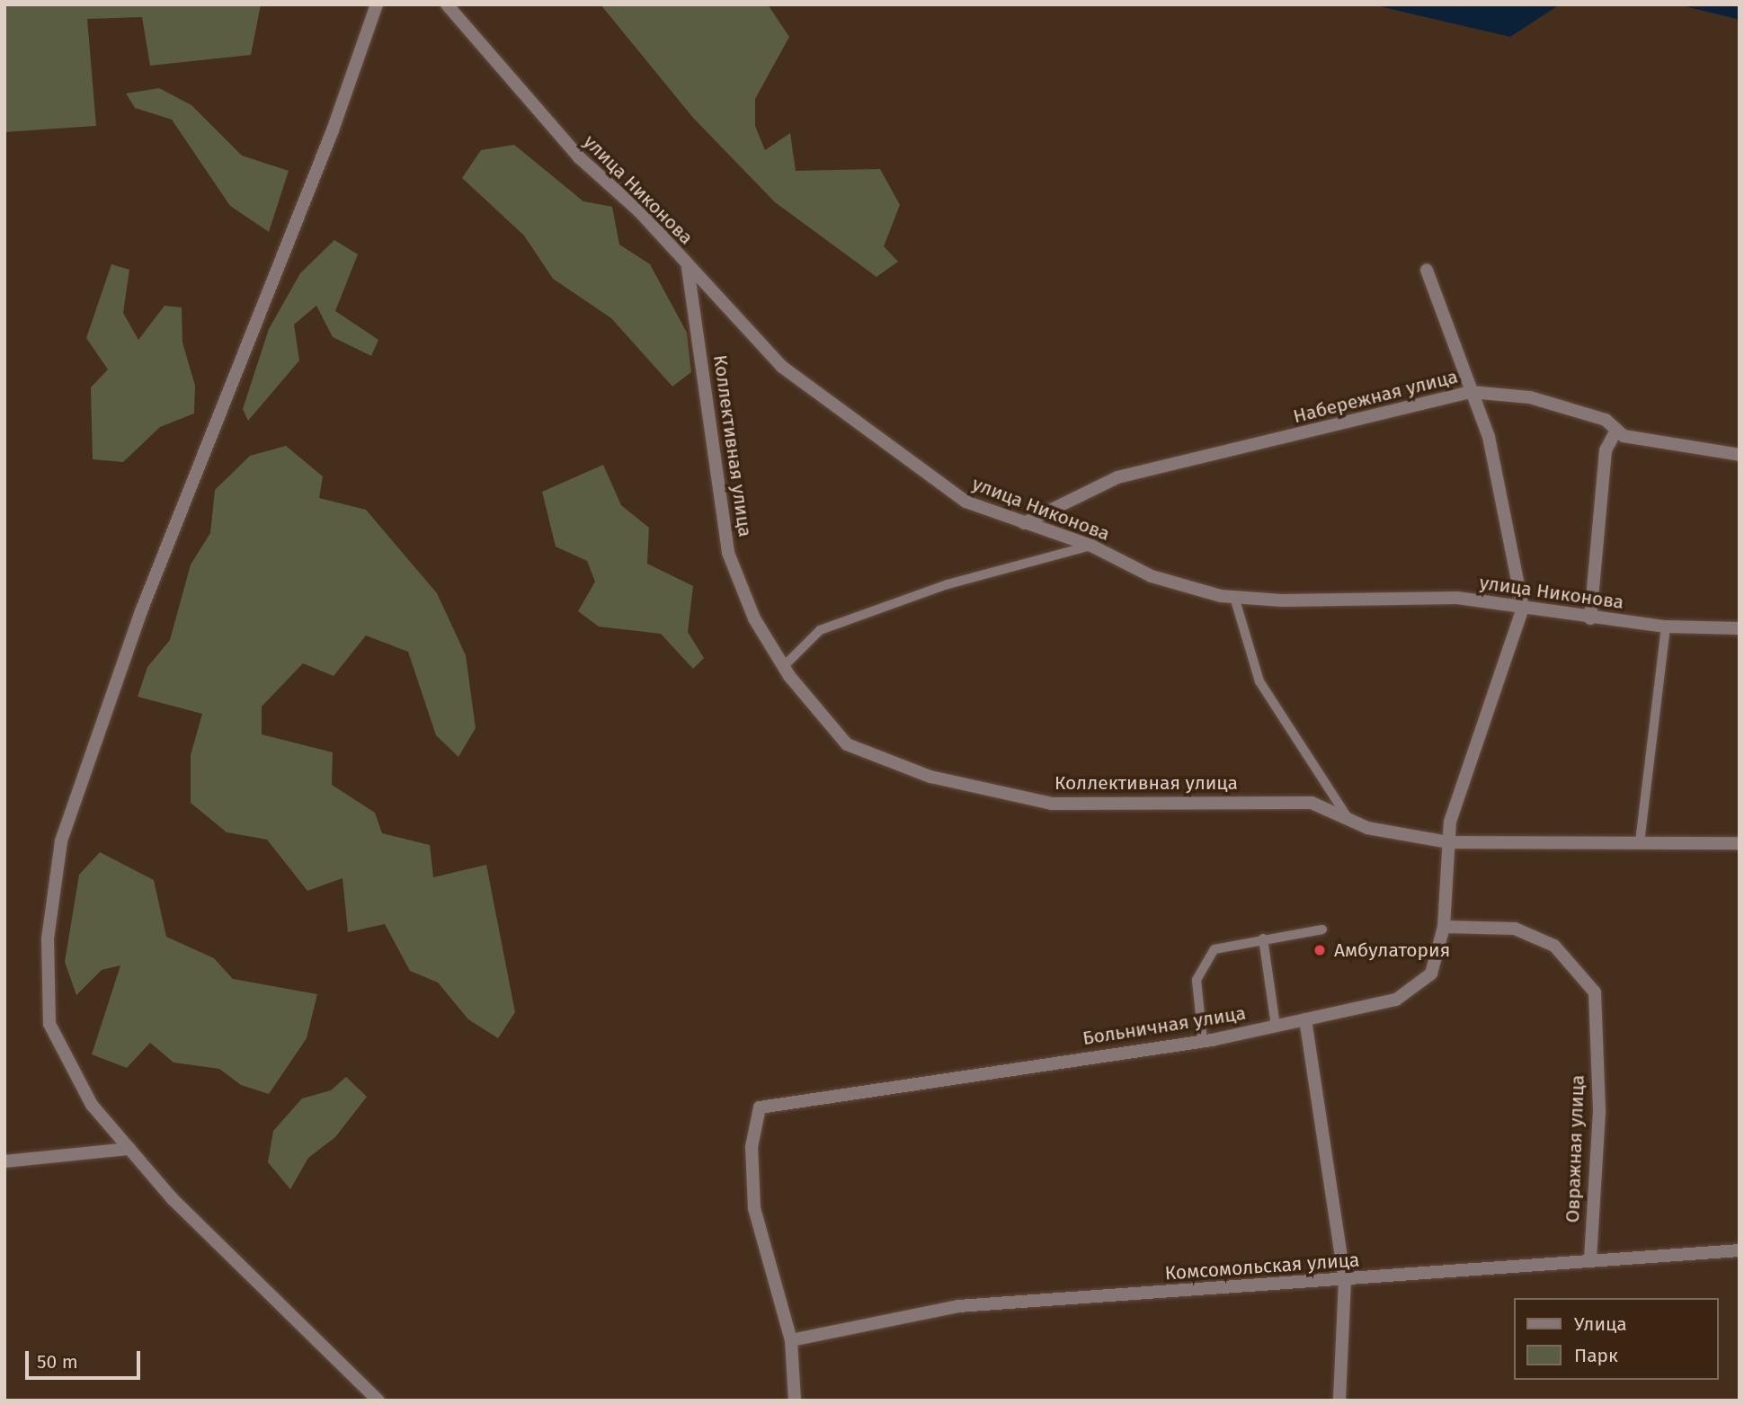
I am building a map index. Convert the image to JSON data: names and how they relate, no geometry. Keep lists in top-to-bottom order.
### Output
{
  "streets": {
    "street": [
      "улица Никонова",
      "Набережная улица",
      "Коллективная улица",
      "Больничная улица",
      "Овражная улица",
      "Комсомольская улица"
    ]
  },
  "crossings": [
    ["улица Никонова", "Набережная улица"],
    ["улица Никонова", "Коллективная улица"],
    ["улица Никонова", "Больничная улица"],
    ["Коллективная улица", "Больничная улица"],
    ["Больничная улица", "Овражная улица"],
    ["Больничная улица", "Комсомольская улица"],
    ["Овражная улица", "Комсомольская улица"]
  ],
  "places": ["Амбулатория"],
  "legend": ["Улица", "Парк"],
  "scale_bar": "50 m"
}
